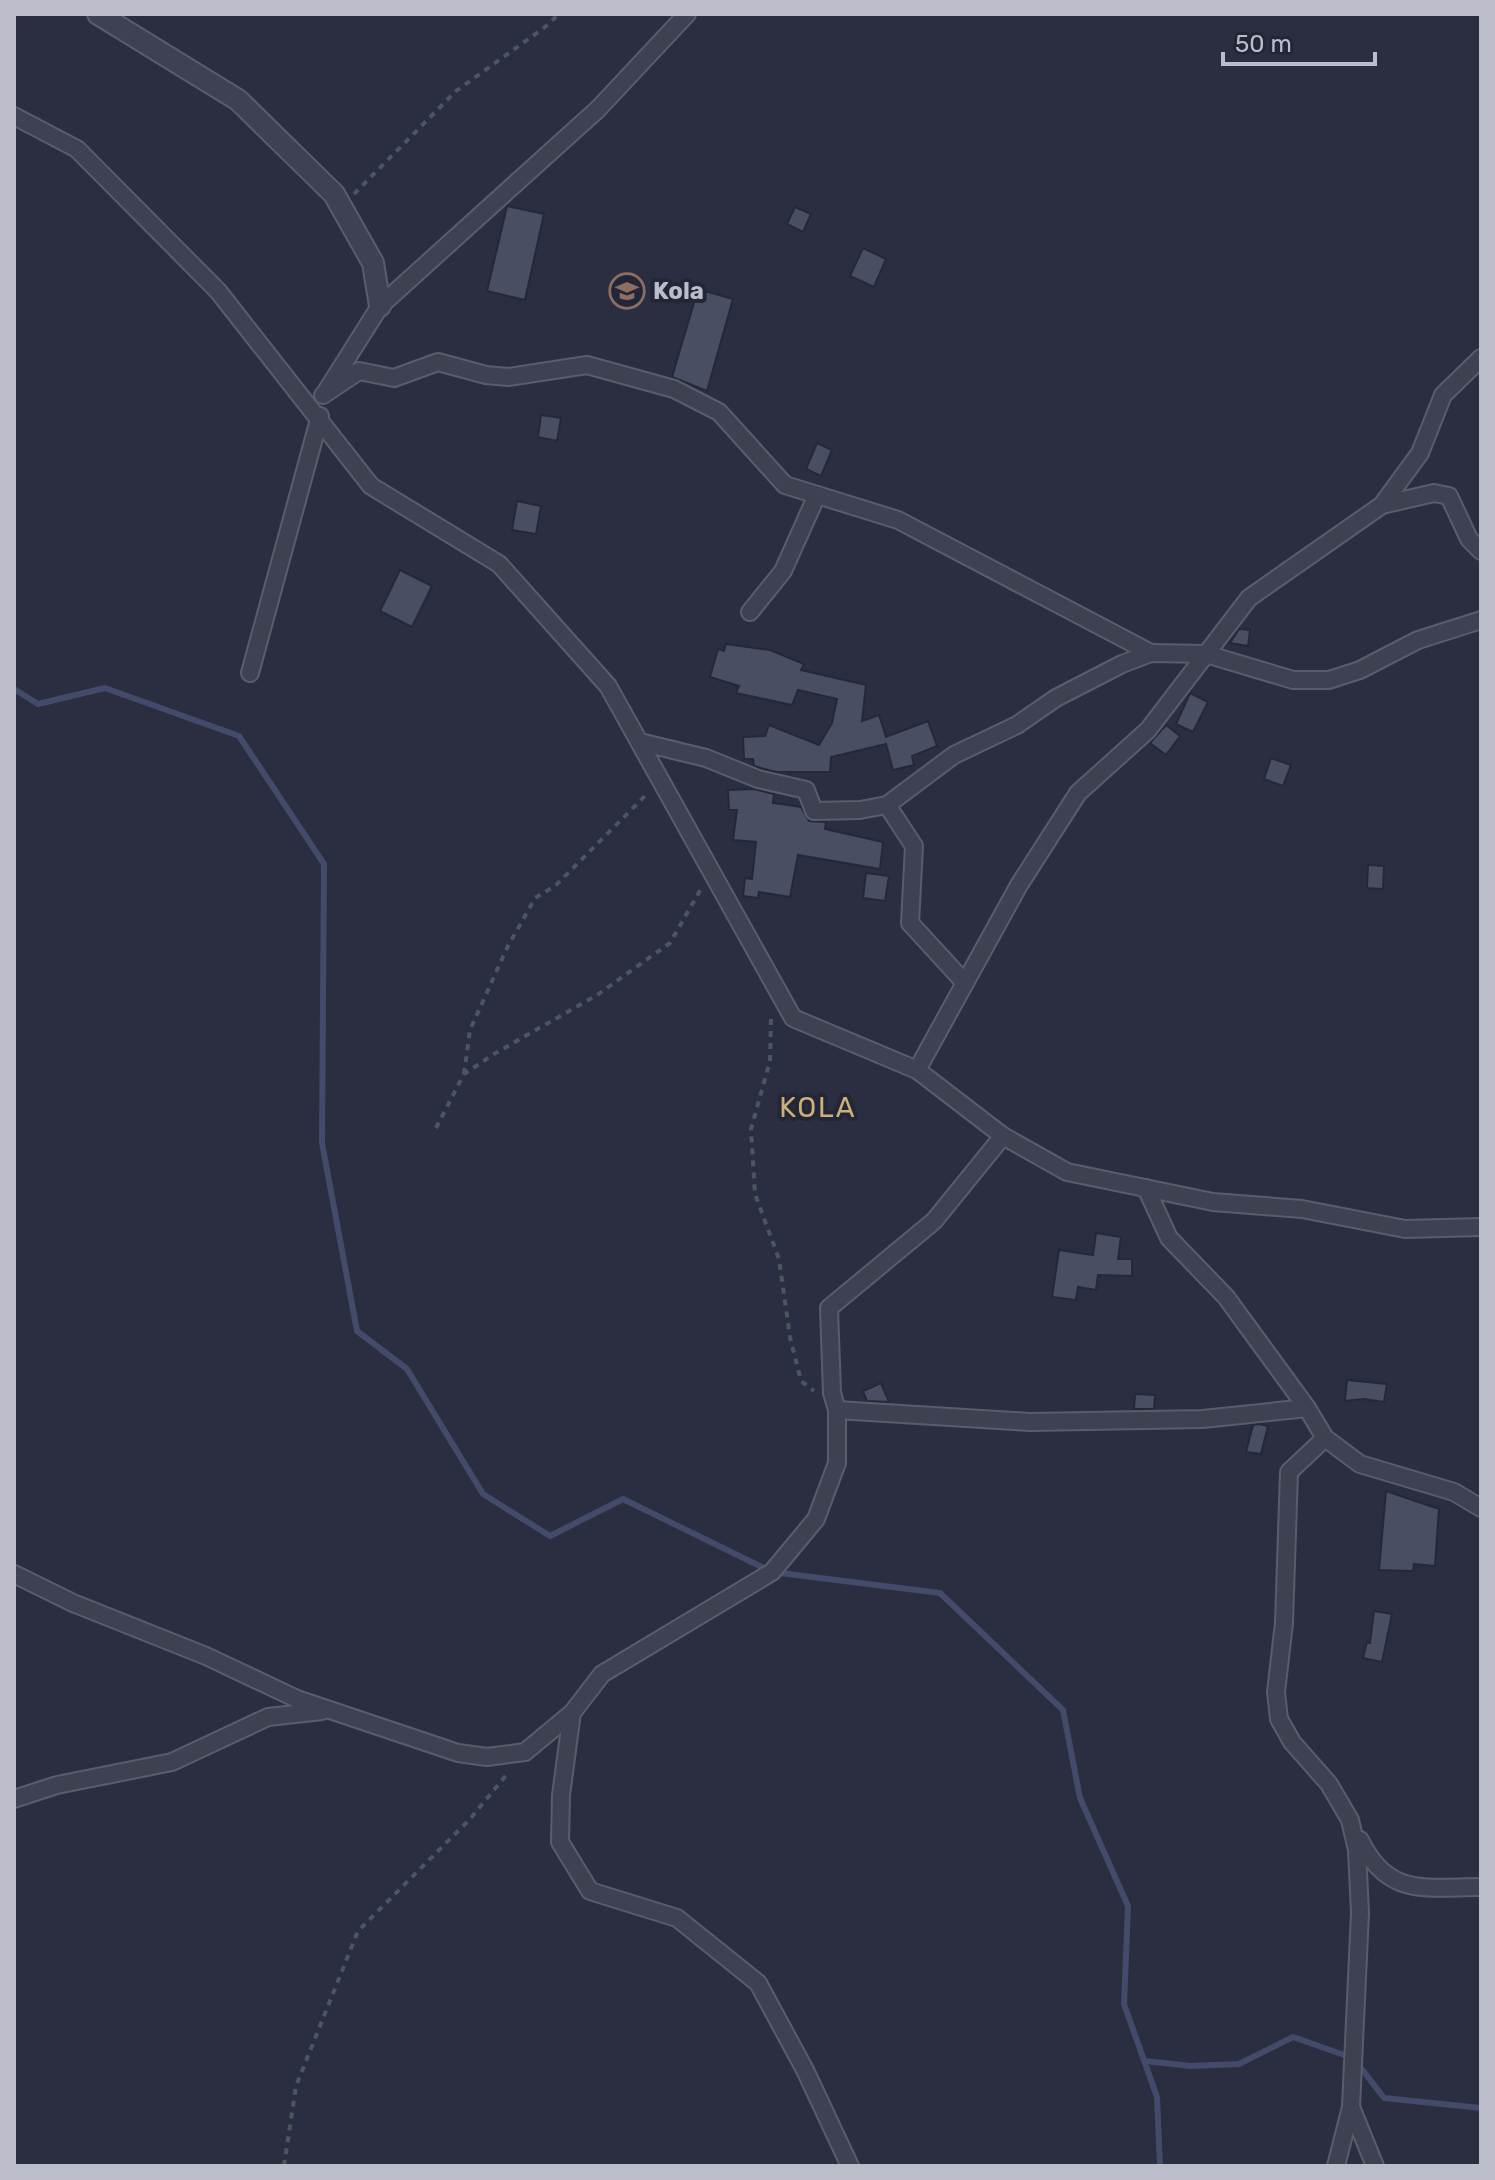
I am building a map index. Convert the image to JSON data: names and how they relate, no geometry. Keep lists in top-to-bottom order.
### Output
{
  "districts": ["KOLA"],
  "places": {
    "school or university": ["Kola"]
  },
  "scale_bar": "50 m"
}
